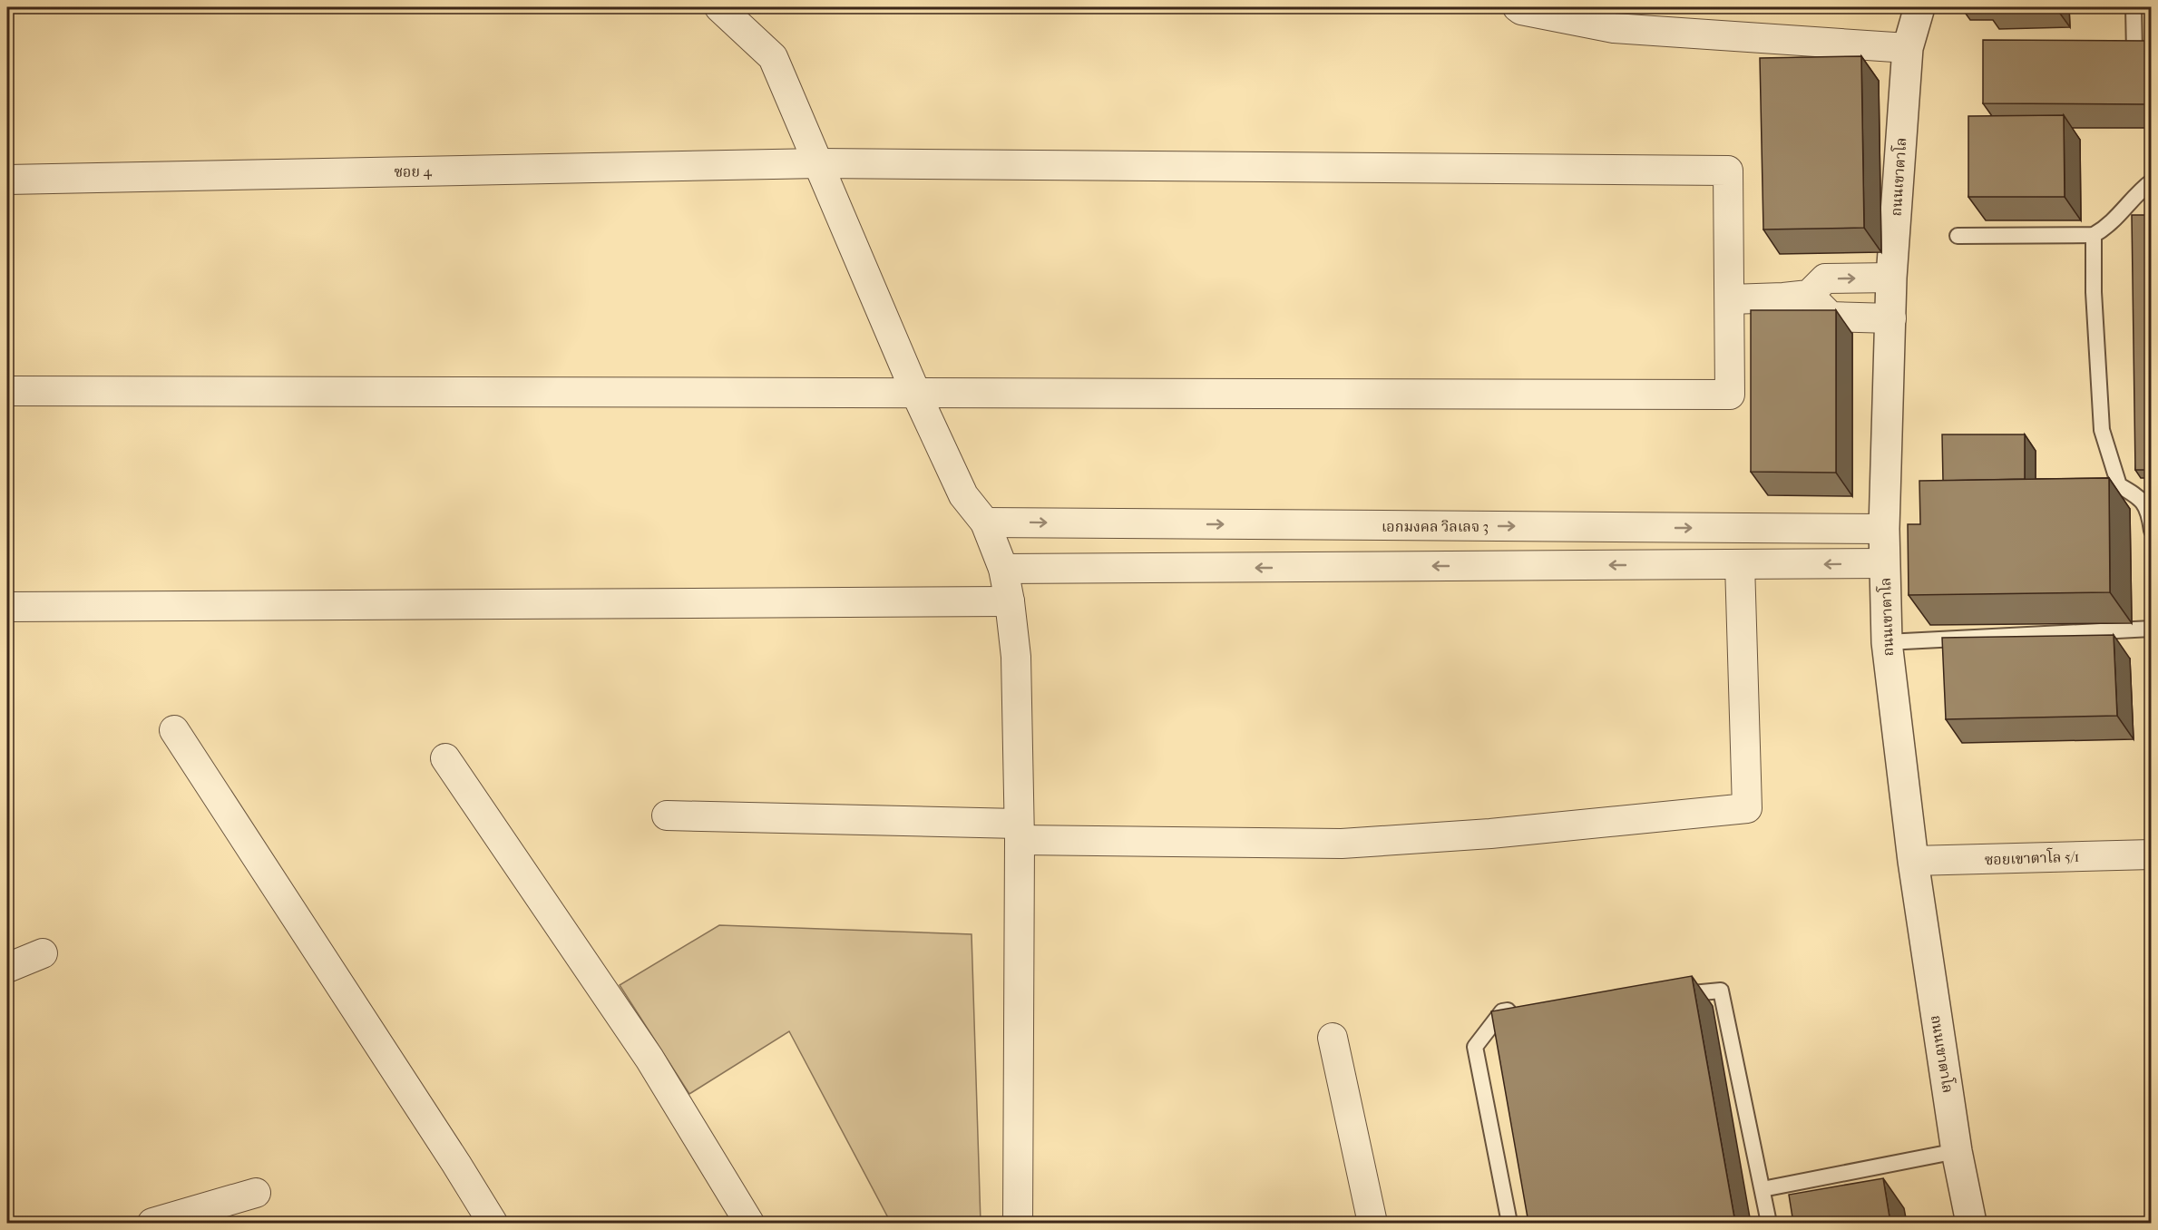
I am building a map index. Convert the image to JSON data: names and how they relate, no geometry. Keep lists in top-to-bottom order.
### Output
{
  "streets": {
    "street": [
      "ซอย 4",
      "ถนนเขาตาโล",
      "เอกมงคล วิลเลจ 3",
      "ซอยเขาตาโล 5/1"
    ]
  },
  "crossings": [
    ["ถนนเขาตาโล", "เอกมงคล วิลเลจ 3"],
    ["ถนนเขาตาโล", "ซอยเขาตาโล 5/1"]
  ]
}
